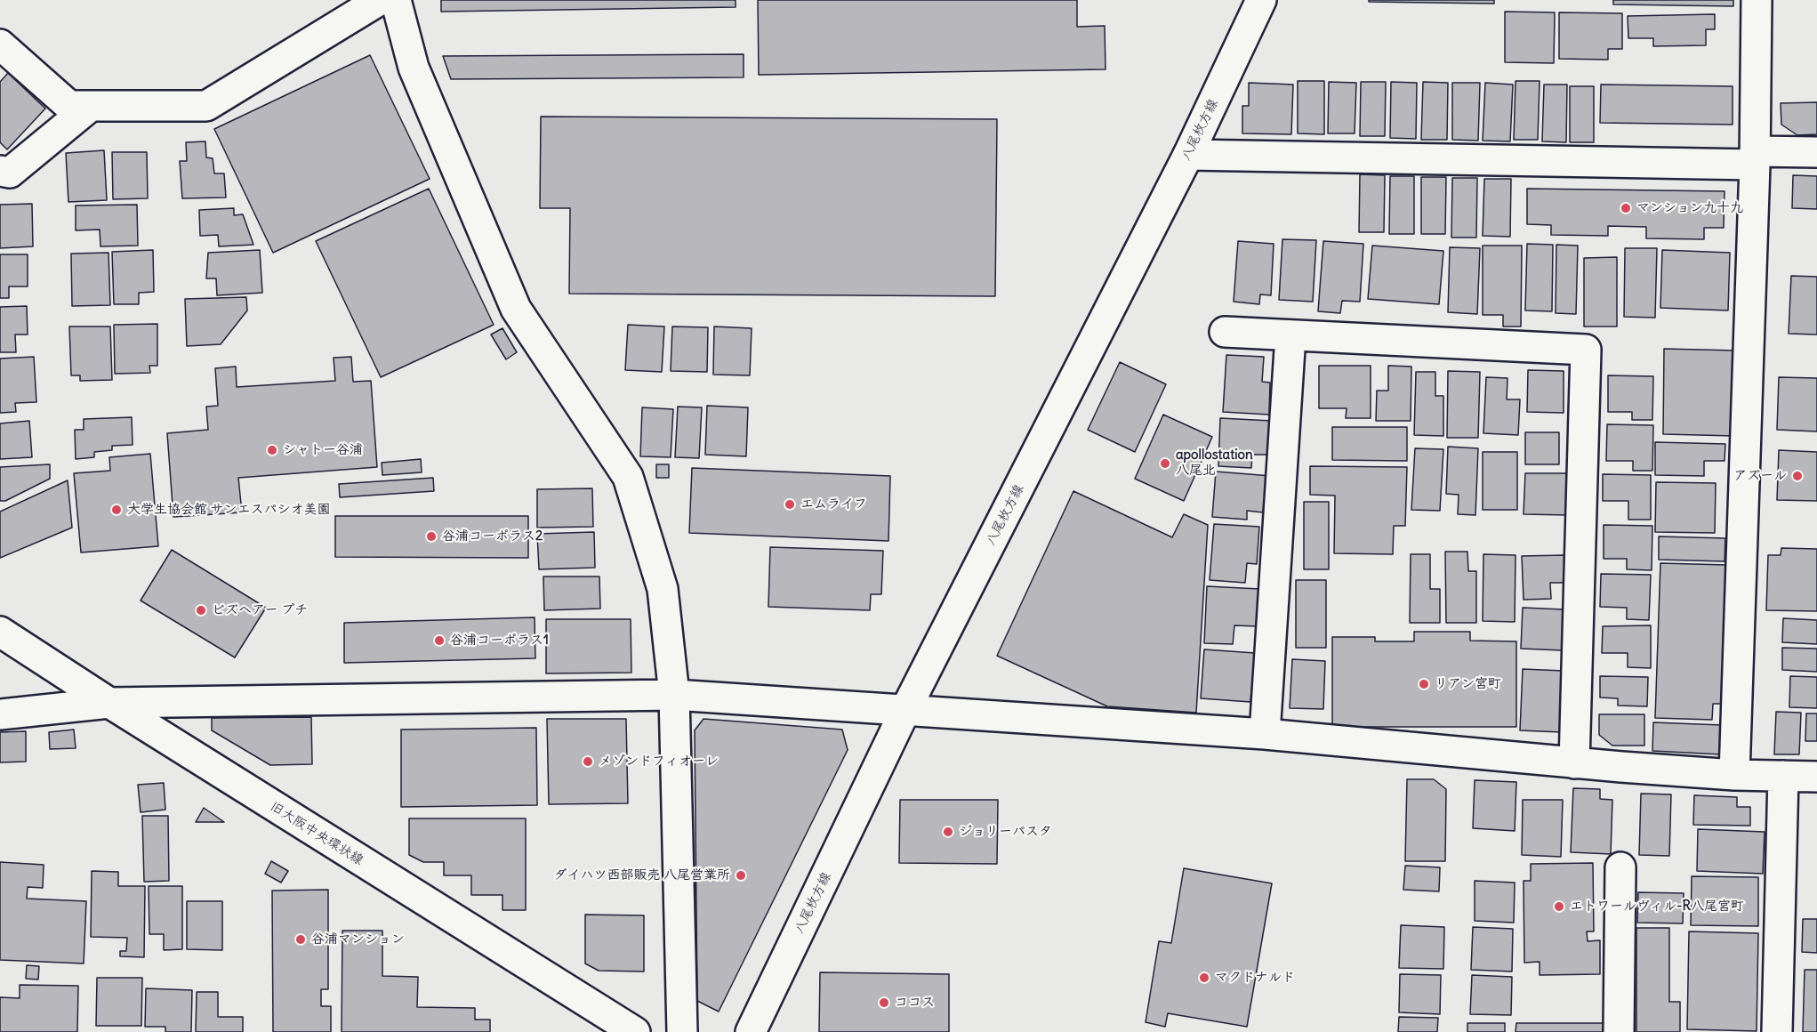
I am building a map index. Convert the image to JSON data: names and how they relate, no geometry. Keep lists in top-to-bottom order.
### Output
{
  "streets": {
    "street": ["八尾枚方線", "旧大阪中央環状線"]
  },
  "places": [
    "マンション九十九",
    "シャトー谷浦",
    "apollostation 八尾北",
    "アズール",
    "エムライフ",
    "大学生協会館 サンエスパシオ美園",
    "谷浦コーポラス2",
    "ビズヘアー プチ",
    "谷浦コーポラス1",
    "リアン宮町",
    "メゾンドフィオーレ",
    "ジョリーパスタ",
    "ダイハツ西部販売 八尾営業所",
    "エトワールヴィル-R八尾宮町",
    "谷浦マンション",
    "マクドナルド",
    "ココス"
  ]
}
